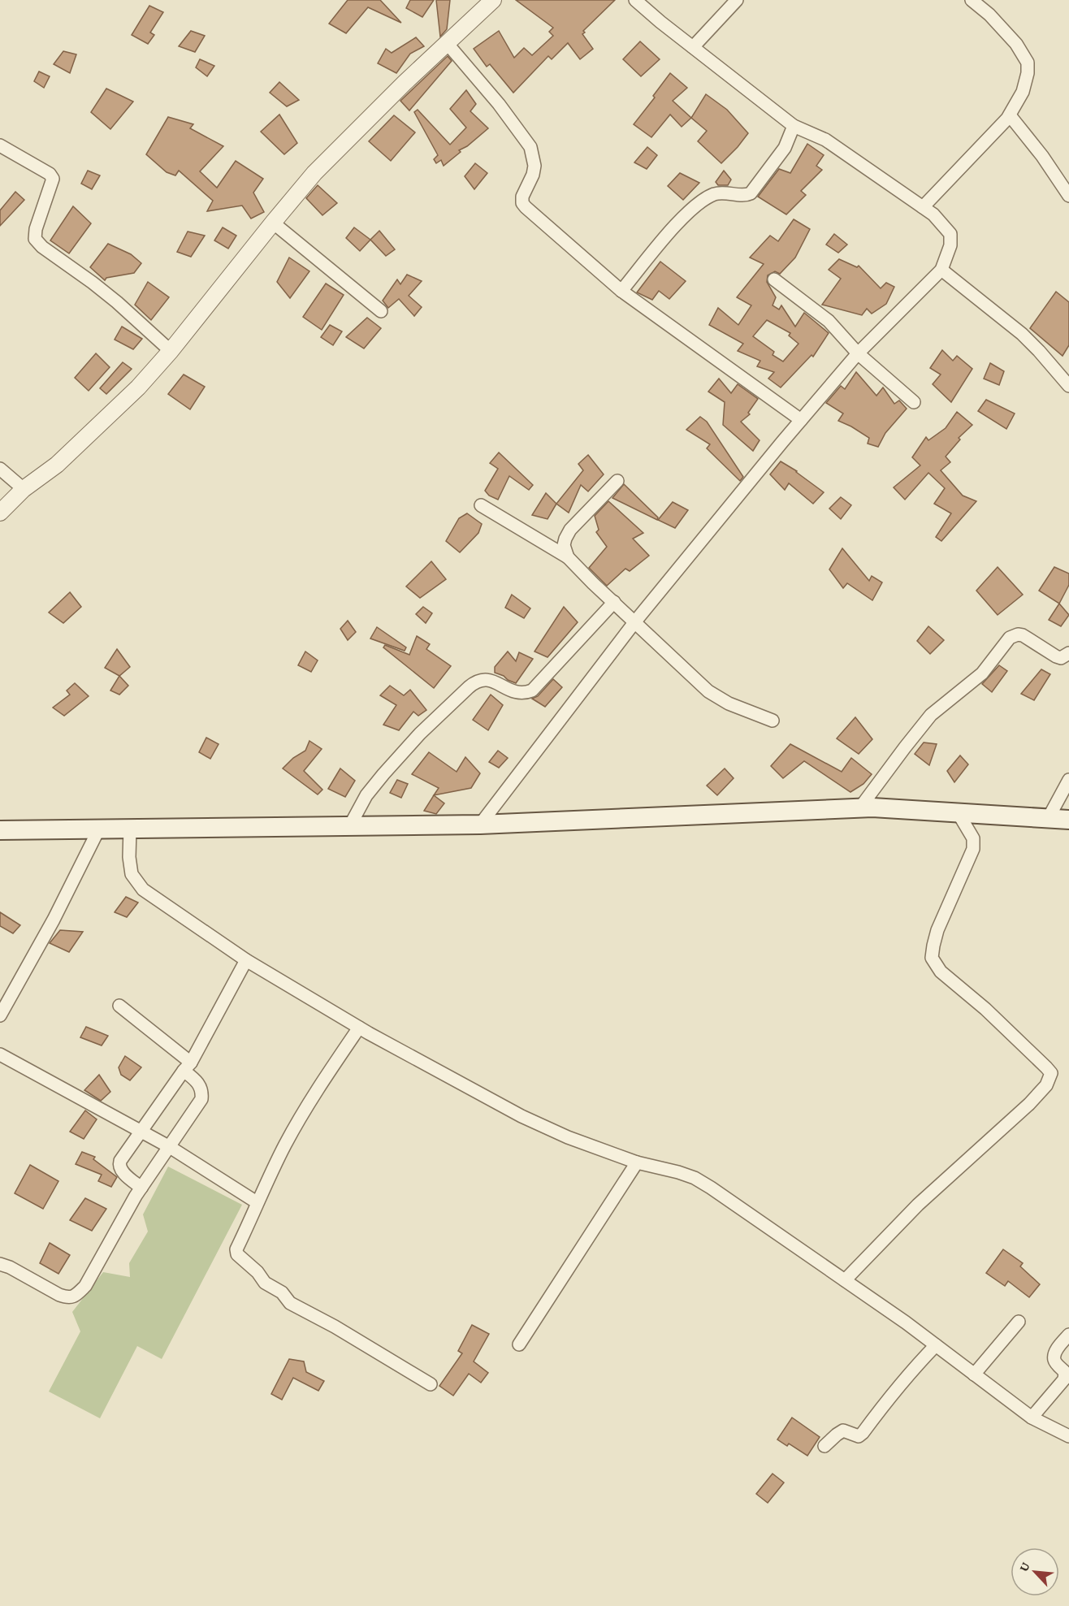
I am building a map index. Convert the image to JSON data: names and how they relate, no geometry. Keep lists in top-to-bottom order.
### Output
{
  "north": "top left"
}
